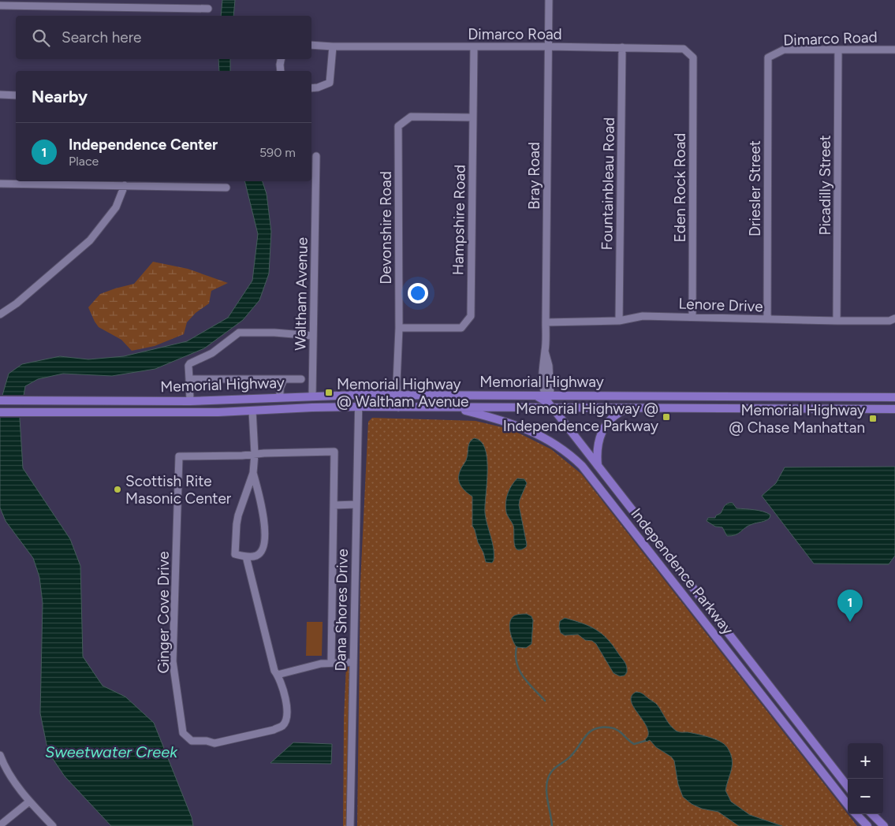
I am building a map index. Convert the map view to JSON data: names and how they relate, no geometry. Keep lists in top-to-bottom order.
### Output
{
  "streets": {
    "main road": ["Memorial Highway", "Independence Parkway"],
    "street": [
      "Dimarco Road",
      "Bray Road",
      "Fountainbleau Road",
      "Picadilly Street",
      "Eden Rock Road",
      "Driesler Street",
      "Hampshire Road",
      "Devonshire Road",
      "Waltham Avenue",
      "Lenore Drive",
      "Dana Shores Drive",
      "Ginger Cove Drive"
    ]
  },
  "crossings": [
    ["Dimarco Road", "Bray Road"],
    ["Dimarco Road", "Fountainbleau Road"],
    ["Dimarco Road", "Picadilly Street"],
    ["Dimarco Road", "Eden Rock Road"],
    ["Dimarco Road", "Driesler Street"],
    ["Dimarco Road", "Hampshire Road"],
    ["Bray Road", "Lenore Drive"],
    ["Bray Road", "Memorial Highway"],
    ["Bray Road", "Independence Parkway"],
    ["Fountainbleau Road", "Lenore Drive"],
    ["Picadilly Street", "Lenore Drive"],
    ["Eden Rock Road", "Lenore Drive"],
    ["Driesler Street", "Lenore Drive"],
    ["Hampshire Road", "Devonshire Road"],
    ["Devonshire Road", "Memorial Highway"],
    ["Waltham Avenue", "Memorial Highway"],
    ["Memorial Highway", "Independence Parkway"],
    ["Memorial Highway", "Dana Shores Drive"]
  ],
  "water": ["Sweetwater Creek"],
  "places": {
    "transit": ["Memorial Highway @ Waltham Avenue", "Memorial Highway @ Independence Parkway", "Memorial Highway @ Chase Manhattan"],
    "other": ["Scottish Rite Masonic Center"]
  },
  "page": {
    "search": "Search here",
    "heading": "Nearby",
    "list": [
      {
        "mark": "1",
        "name": "Independence Center",
        "note": "Place",
        "value": "590 m"
      }
    ],
    "pins": "1",
    "map_buttons": ["+", "−"]
  }
}
